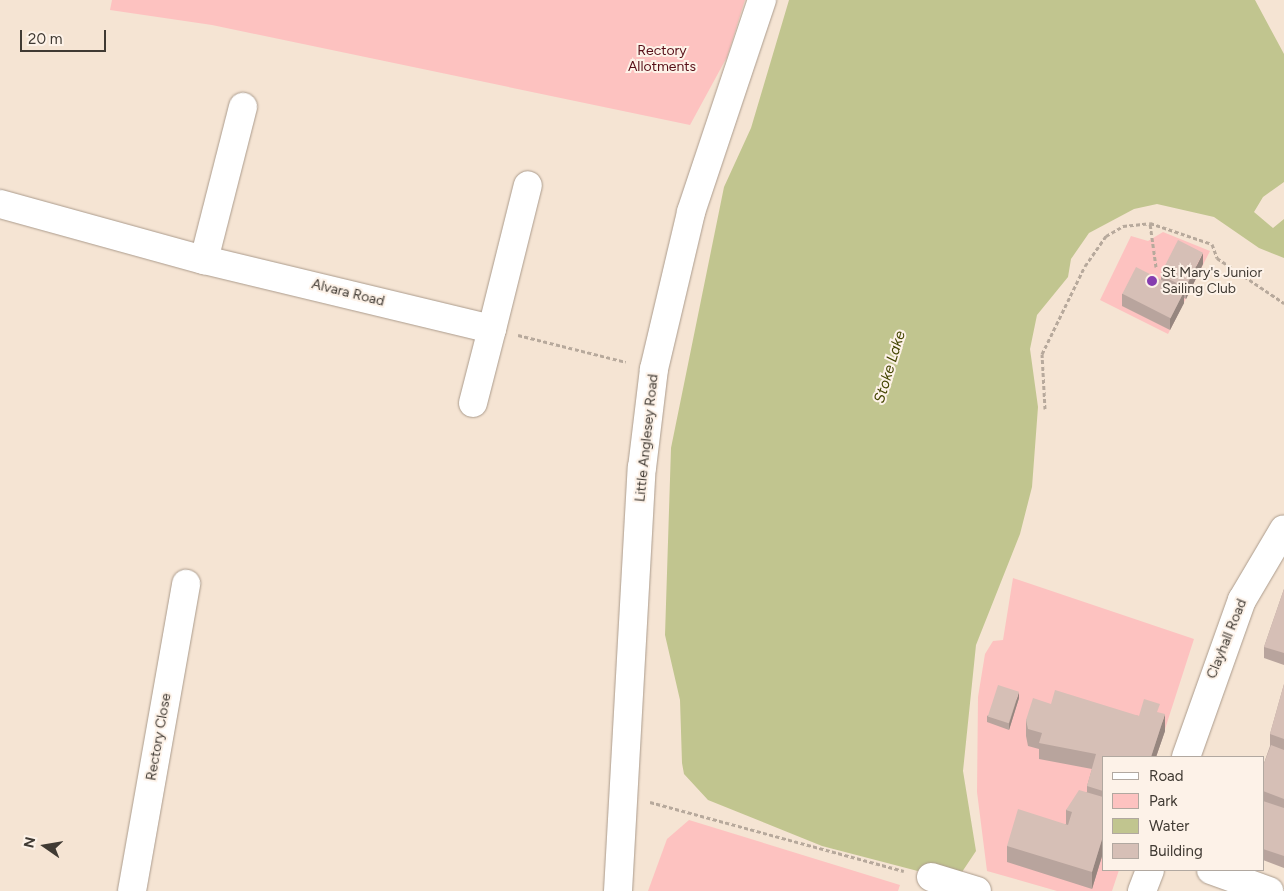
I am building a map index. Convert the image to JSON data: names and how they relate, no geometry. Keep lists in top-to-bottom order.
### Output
{
  "streets": {
    "street": [
      "Alvara Road",
      "Little Anglesey Road",
      "Clayhall Road",
      "Rectory Close"
    ]
  },
  "water": ["Stoke Lake"],
  "parks": ["Rectory Allotments"],
  "places": ["St Mary's Junior Sailing Club"],
  "legend": [
    "Road",
    "Park",
    "Water",
    "Building"
  ],
  "scale_bar": "20 m",
  "north": "left"
}
